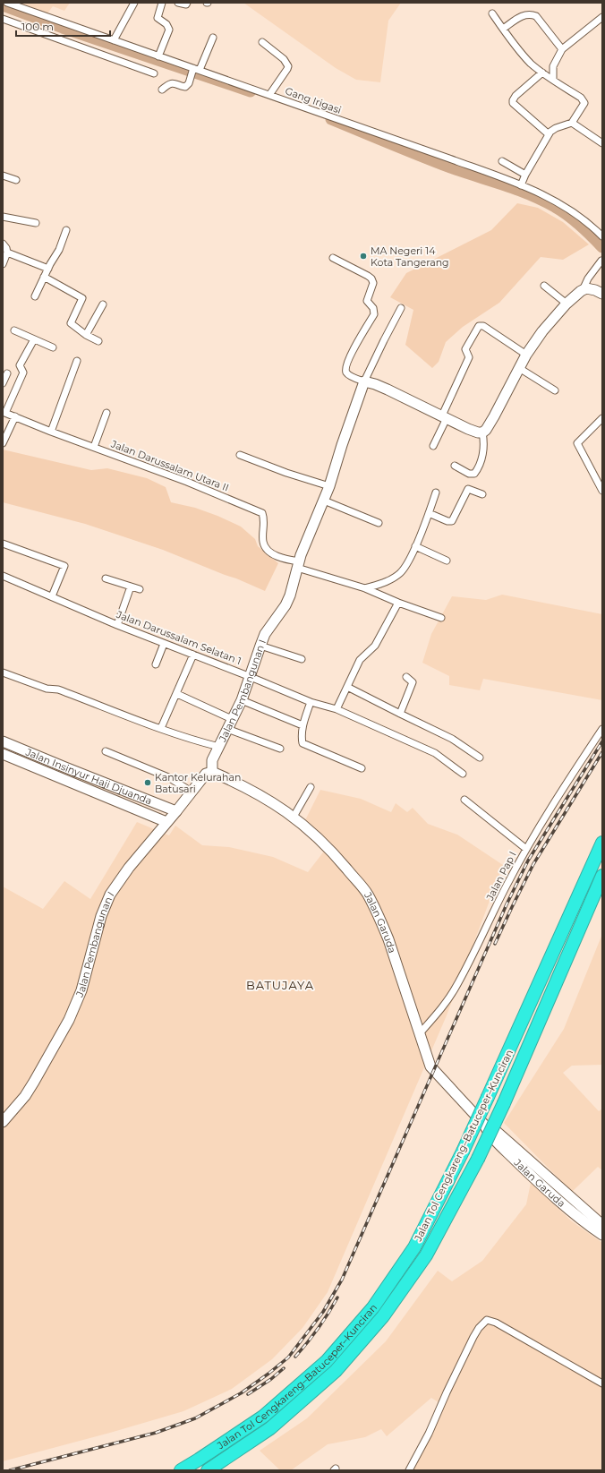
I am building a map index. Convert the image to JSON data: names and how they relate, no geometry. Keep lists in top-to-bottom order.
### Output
{
  "streets": {
    "highway": ["Jalan Tol Cengkareng–Batuceper–Kunciran"],
    "street": [
      "Gang Irigasi",
      "Jalan Darussalam Utara II",
      "Jalan Darussalam Selatan 1",
      "Jalan Pembangunan I",
      "Jalan Insinyur Haji Djuanda",
      "Jalan Pap I",
      "Jalan Garuda"
    ]
  },
  "crossings": [
    ["Jalan Darussalam Utara II", "Jalan Pembangunan I"],
    ["Jalan Darussalam Selatan 1", "Jalan Pembangunan I"],
    ["Jalan Pembangunan I", "Jalan Insinyur Haji Djuanda"],
    ["Jalan Pembangunan I", "Jalan Garuda"],
    ["Jalan Pap I", "Jalan Garuda"]
  ],
  "districts": ["BATUJAYA"],
  "places": ["MA Negeri 14 Kota Tangerang", "Kantor Kelurahan Batusari"],
  "scale_bar": "100 m"
}
